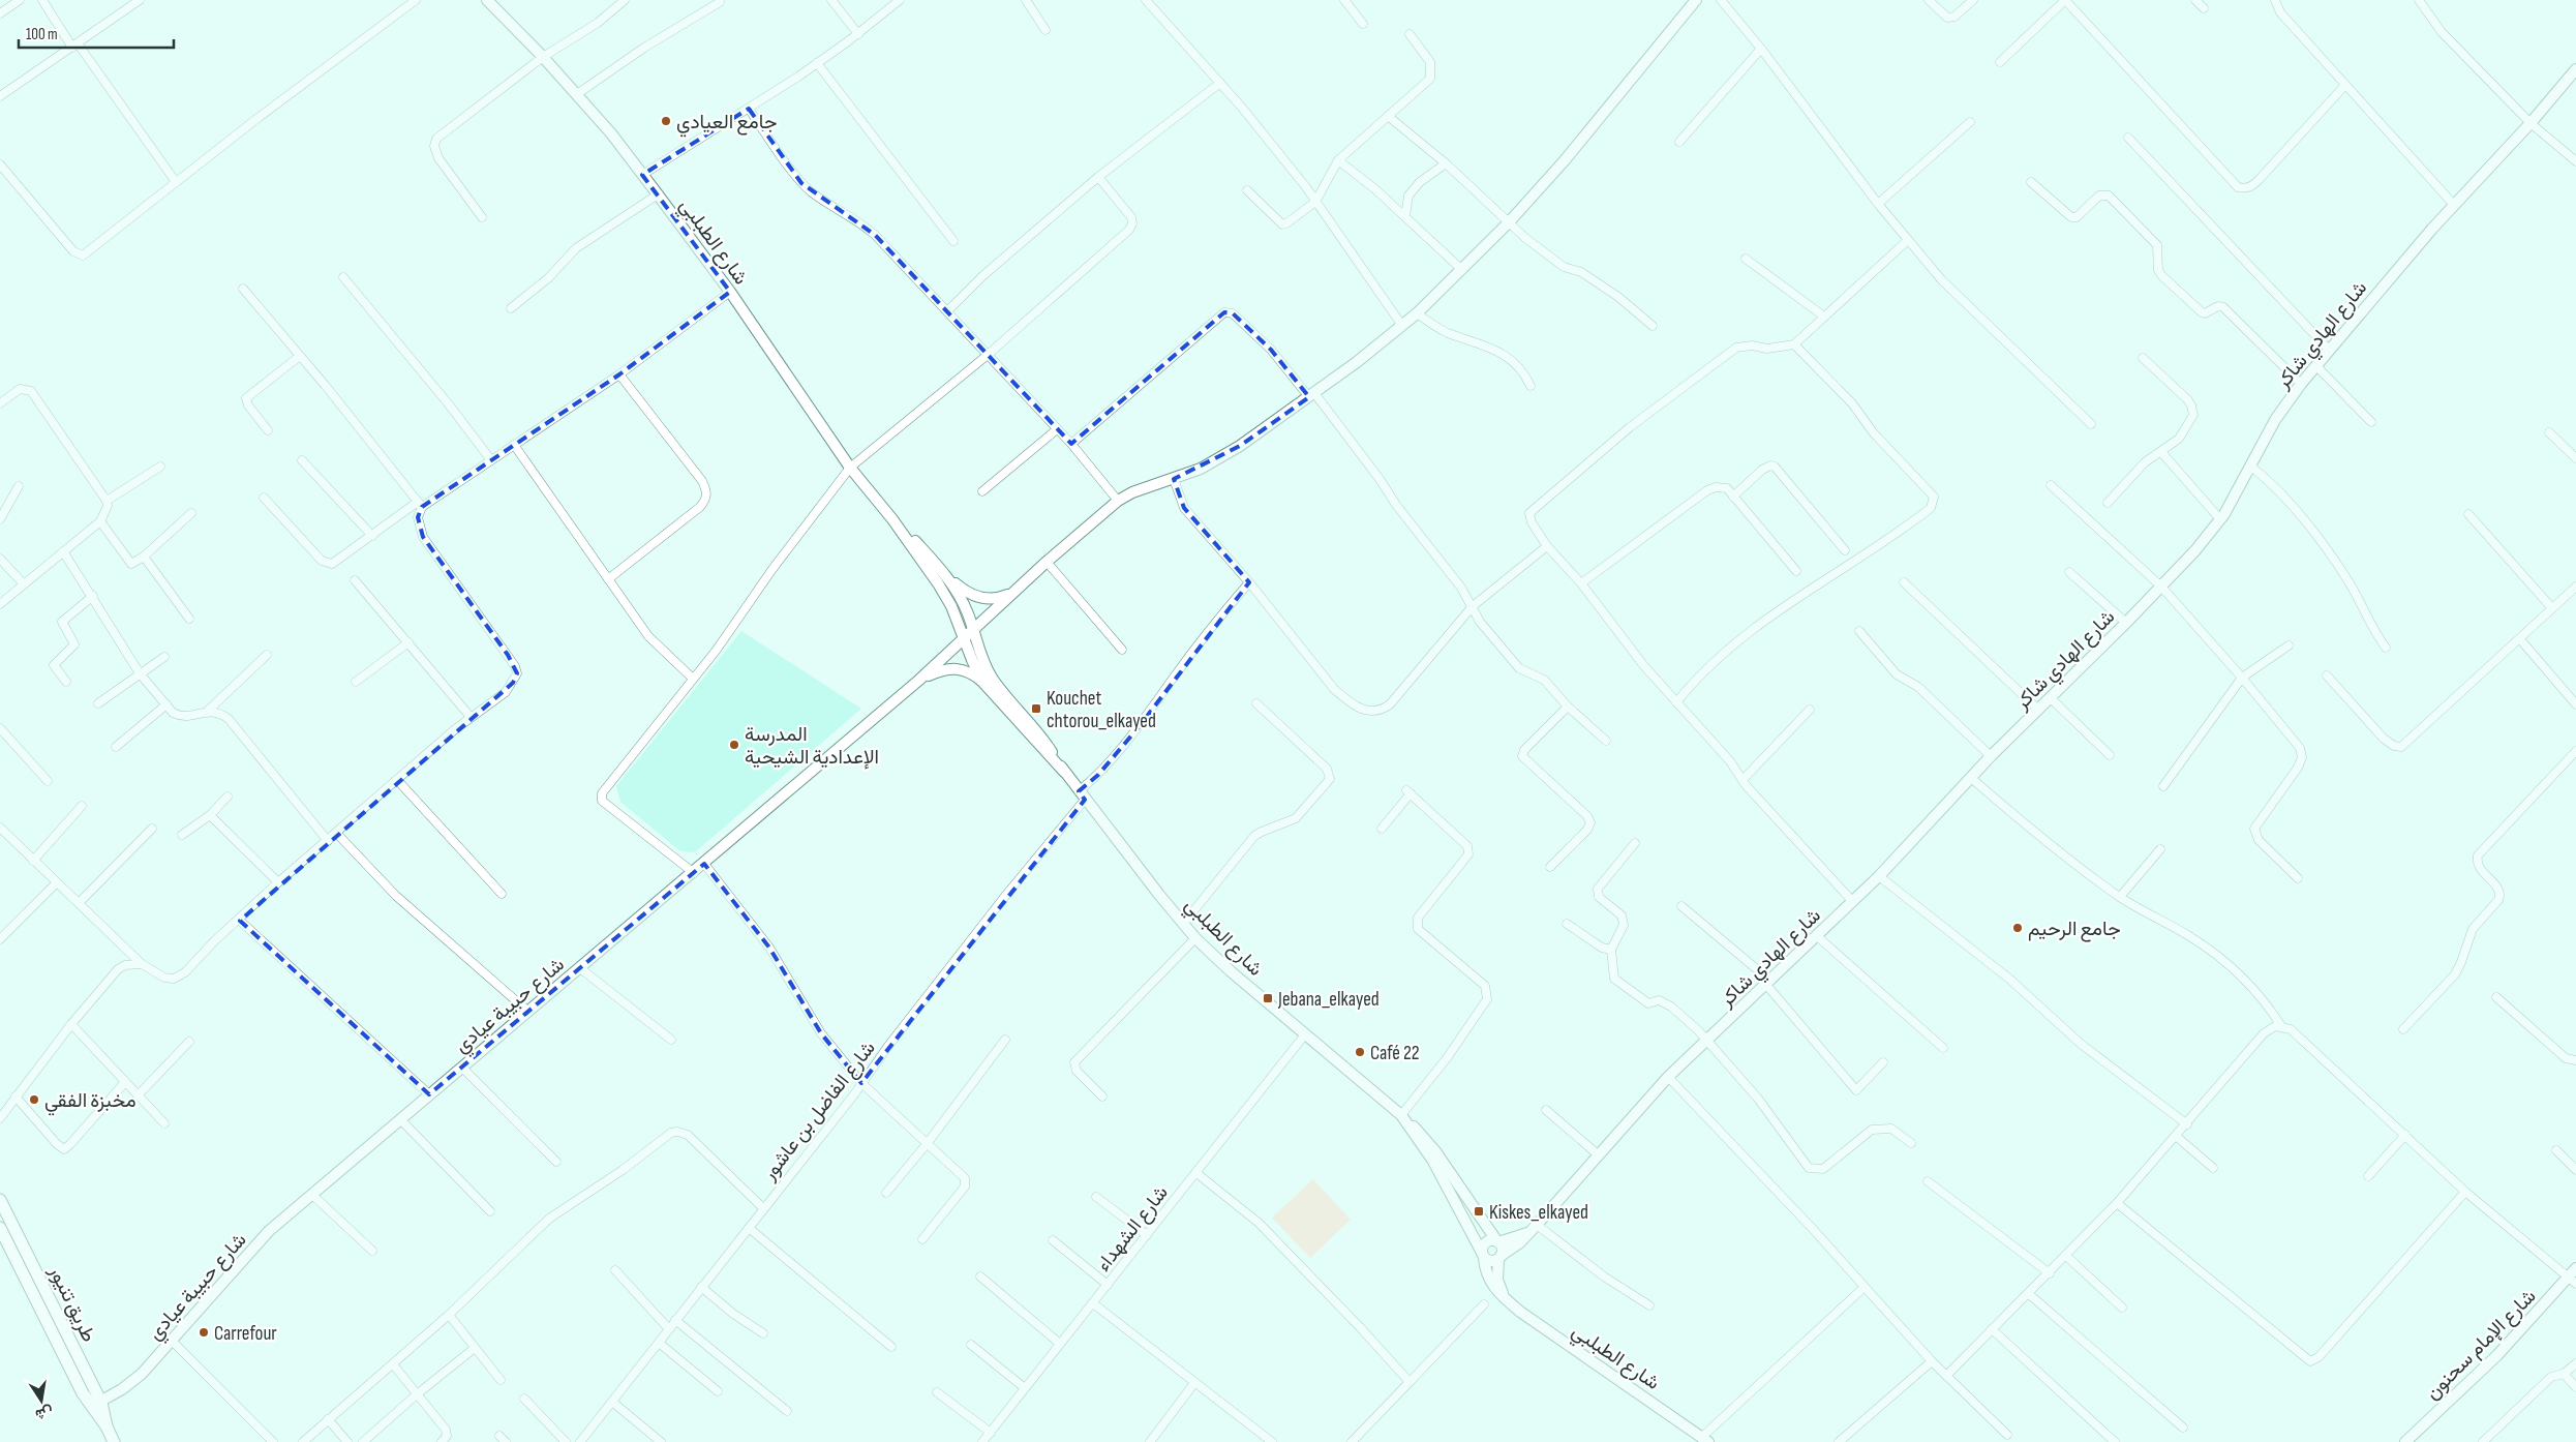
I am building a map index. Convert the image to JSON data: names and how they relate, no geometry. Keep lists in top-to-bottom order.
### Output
{
  "streets": {
    "main road": ["طريق تنيور"],
    "street": [
      "شارع الطبلبي",
      "شارع الهادي شاكر",
      "شارع حبيبة عيادي",
      "شارع الفاضل بن عاشور",
      "شارع الشهداء",
      "شارع الإمام سحنون"
    ]
  },
  "crossings": [
    ["شارع الطبلبي", "شارع الهادي شاكر"],
    ["شارع الطبلبي", "شارع حبيبة عيادي"],
    ["شارع الطبلبي", "شارع الفاضل بن عاشور"],
    ["شارع الطبلبي", "شارع الشهداء"],
    ["شارع حبيبة عيادي", "طريق تنيور"]
  ],
  "places": {
    "other": [
      "جامع العيادي",
      "المدرسة الإعدادية الشيحية",
      "جامع الرحيم",
      "Café 22",
      "مخبزة الفقي",
      "Carrefour"
    ],
    "transit": ["Kouchet chtorou_elkayed", "Jebana_elkayed", "Kiskes_elkayed"]
  },
  "scale_bar": "100 m",
  "north": "bottom"
}
